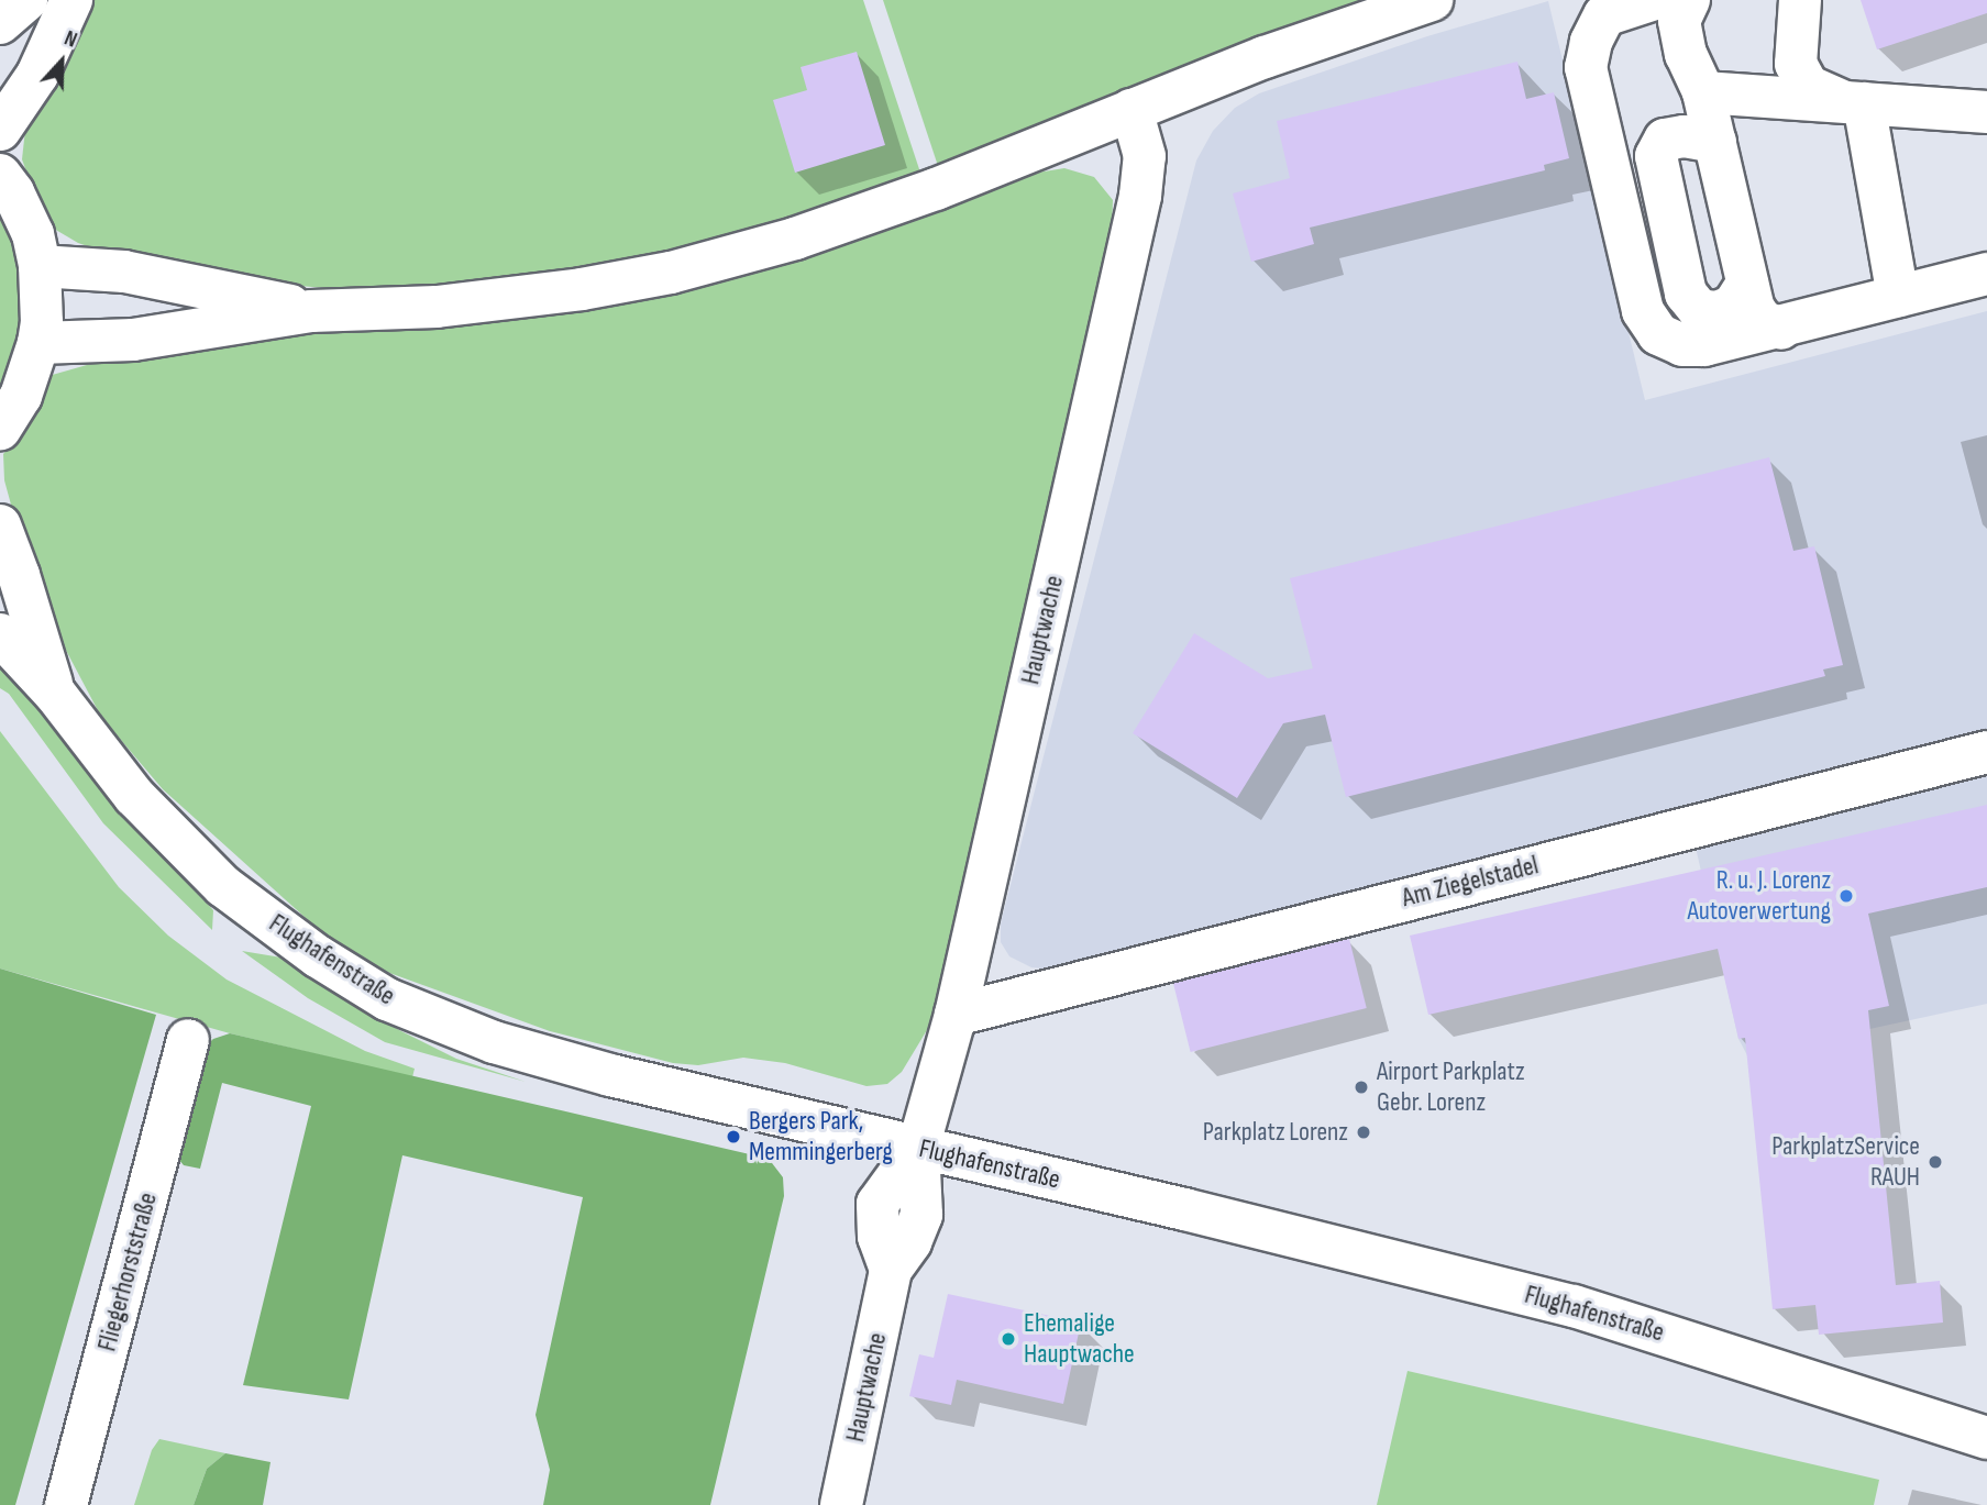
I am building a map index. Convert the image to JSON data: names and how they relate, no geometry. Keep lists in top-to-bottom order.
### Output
{
  "streets": {
    "street": [
      "Hauptwache",
      "Am Ziegelstadel",
      "Flughafenstraße",
      "Fliegerhorststraße"
    ]
  },
  "crossings": [
    ["Hauptwache", "Am Ziegelstadel"],
    ["Hauptwache", "Flughafenstraße"]
  ],
  "places": [
    "R. u. J. Lorenz Autoverwertung",
    "Airport Parkplatz Gebr. Lorenz",
    "Parkplatz Lorenz",
    "Bergers Park, Memmingerberg",
    "ParkplatzService RAUH",
    "Ehemalige Hauptwache"
  ],
  "north": "top"
}
